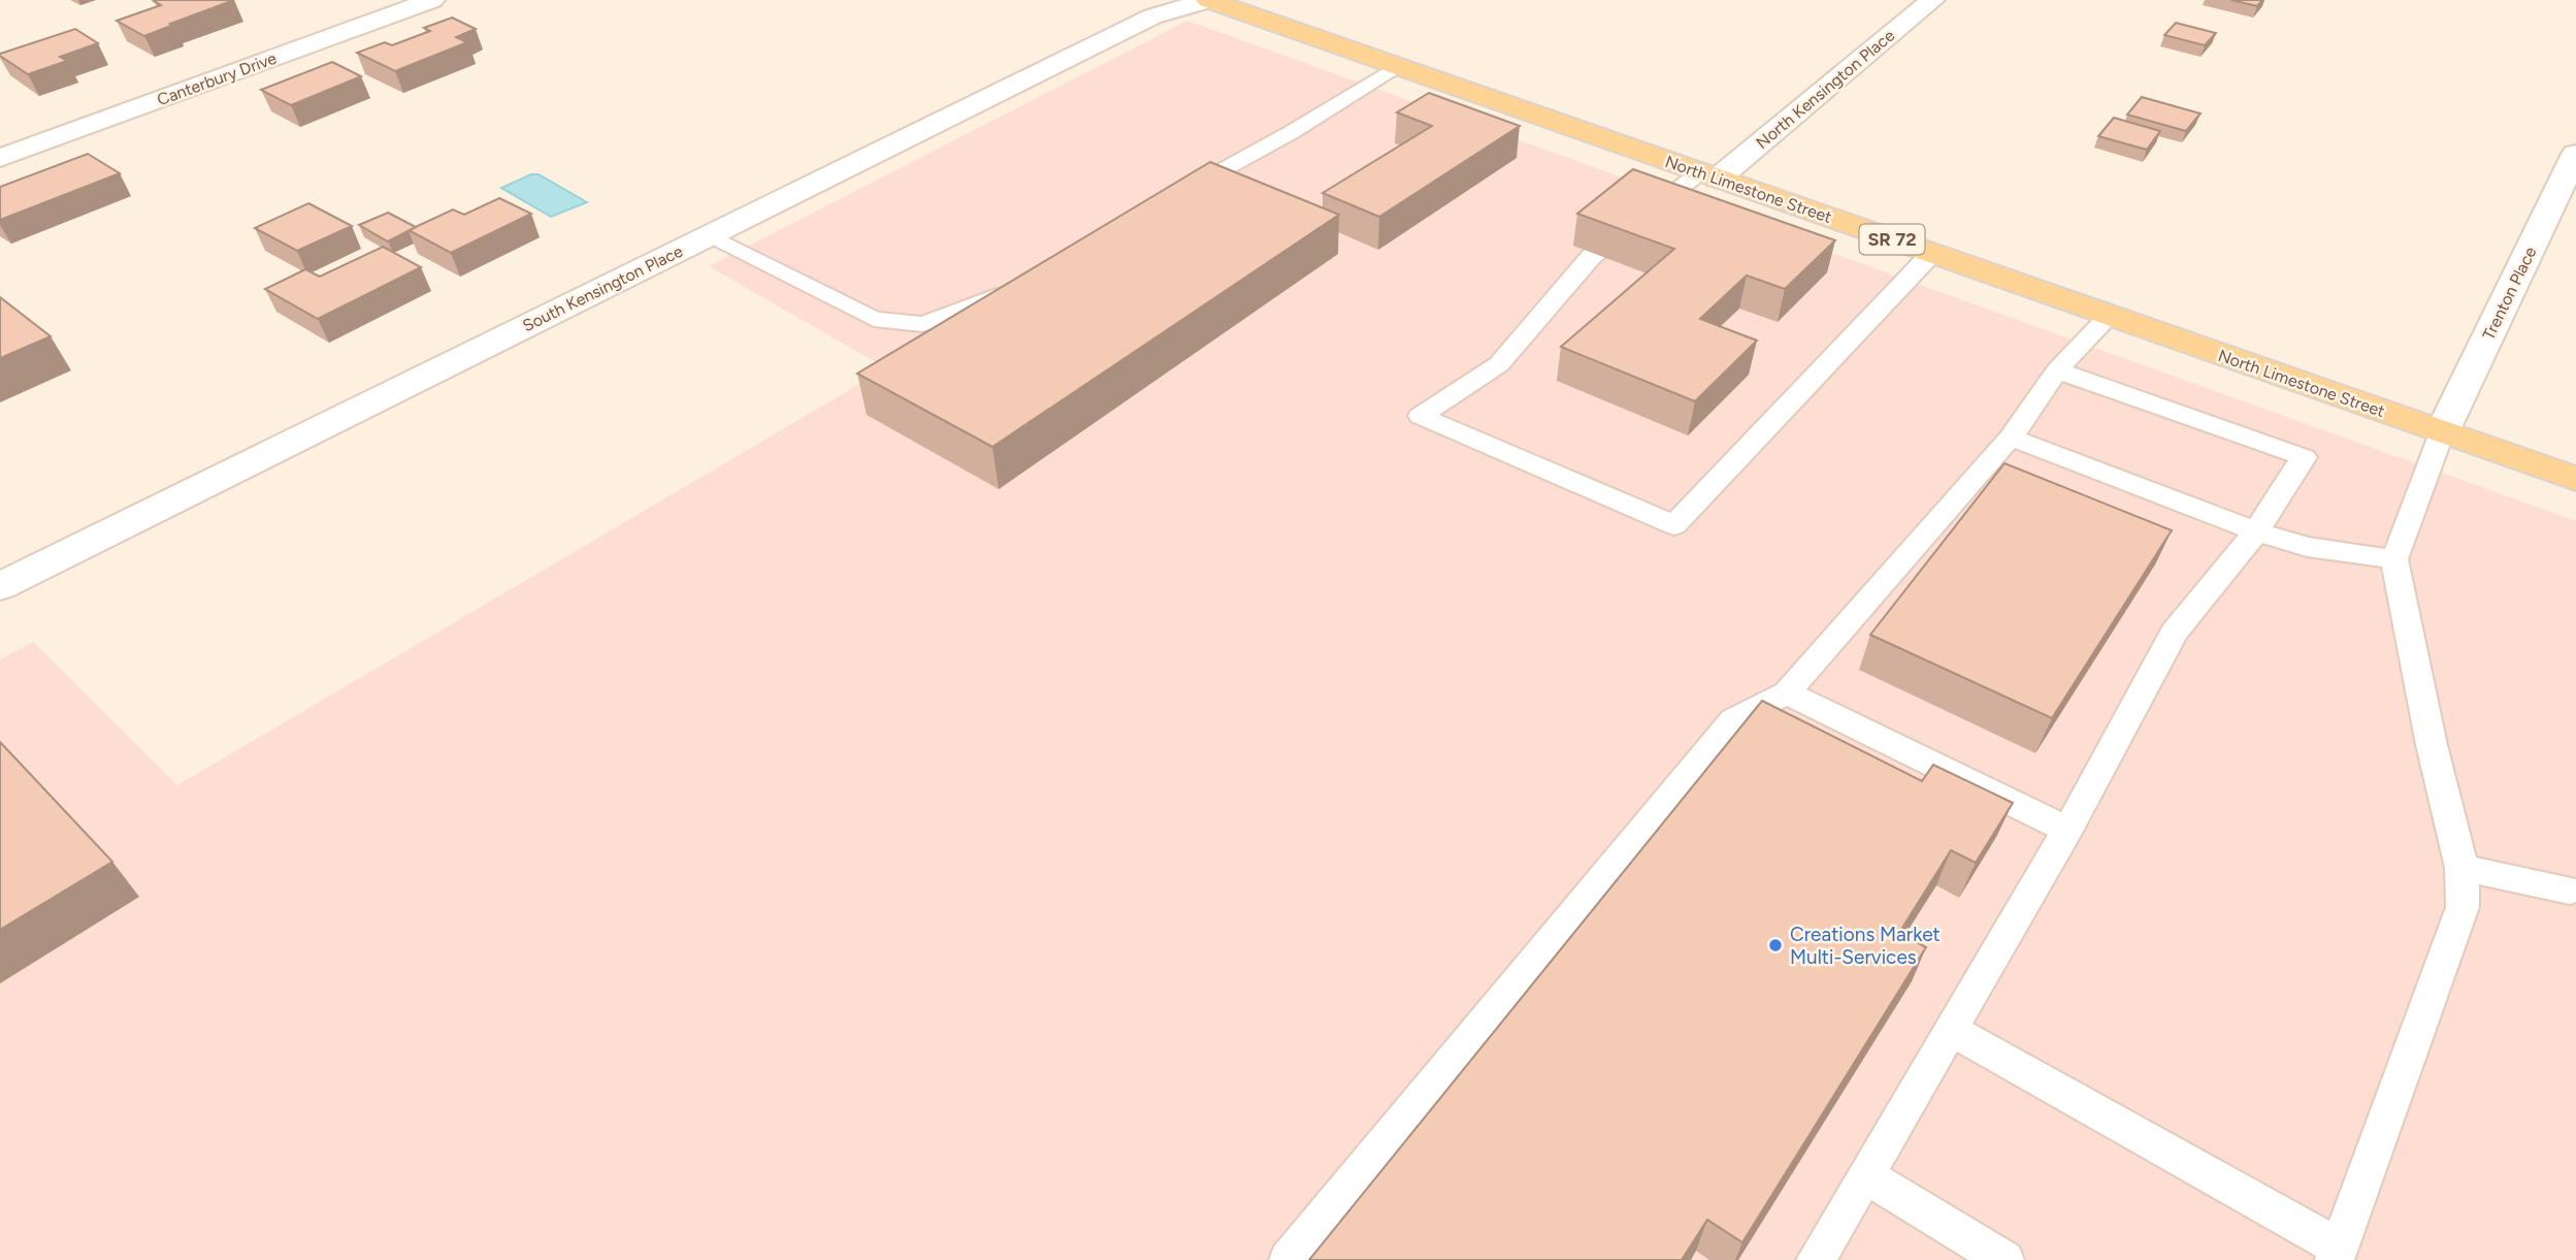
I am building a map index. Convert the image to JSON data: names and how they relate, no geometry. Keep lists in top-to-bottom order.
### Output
{
  "streets": {
    "main road": ["North Limestone Street", "SR 72"],
    "street": [
      "Canterbury Drive",
      "North Kensington Place",
      "South Kensington Place",
      "Trenton Place"
    ]
  },
  "crossings": [
    ["North Kensington Place", "North Limestone Street"],
    ["North Limestone Street", "South Kensington Place"],
    ["North Limestone Street", "Trenton Place"]
  ],
  "places": ["Creations Market Multi-Services"]
}
